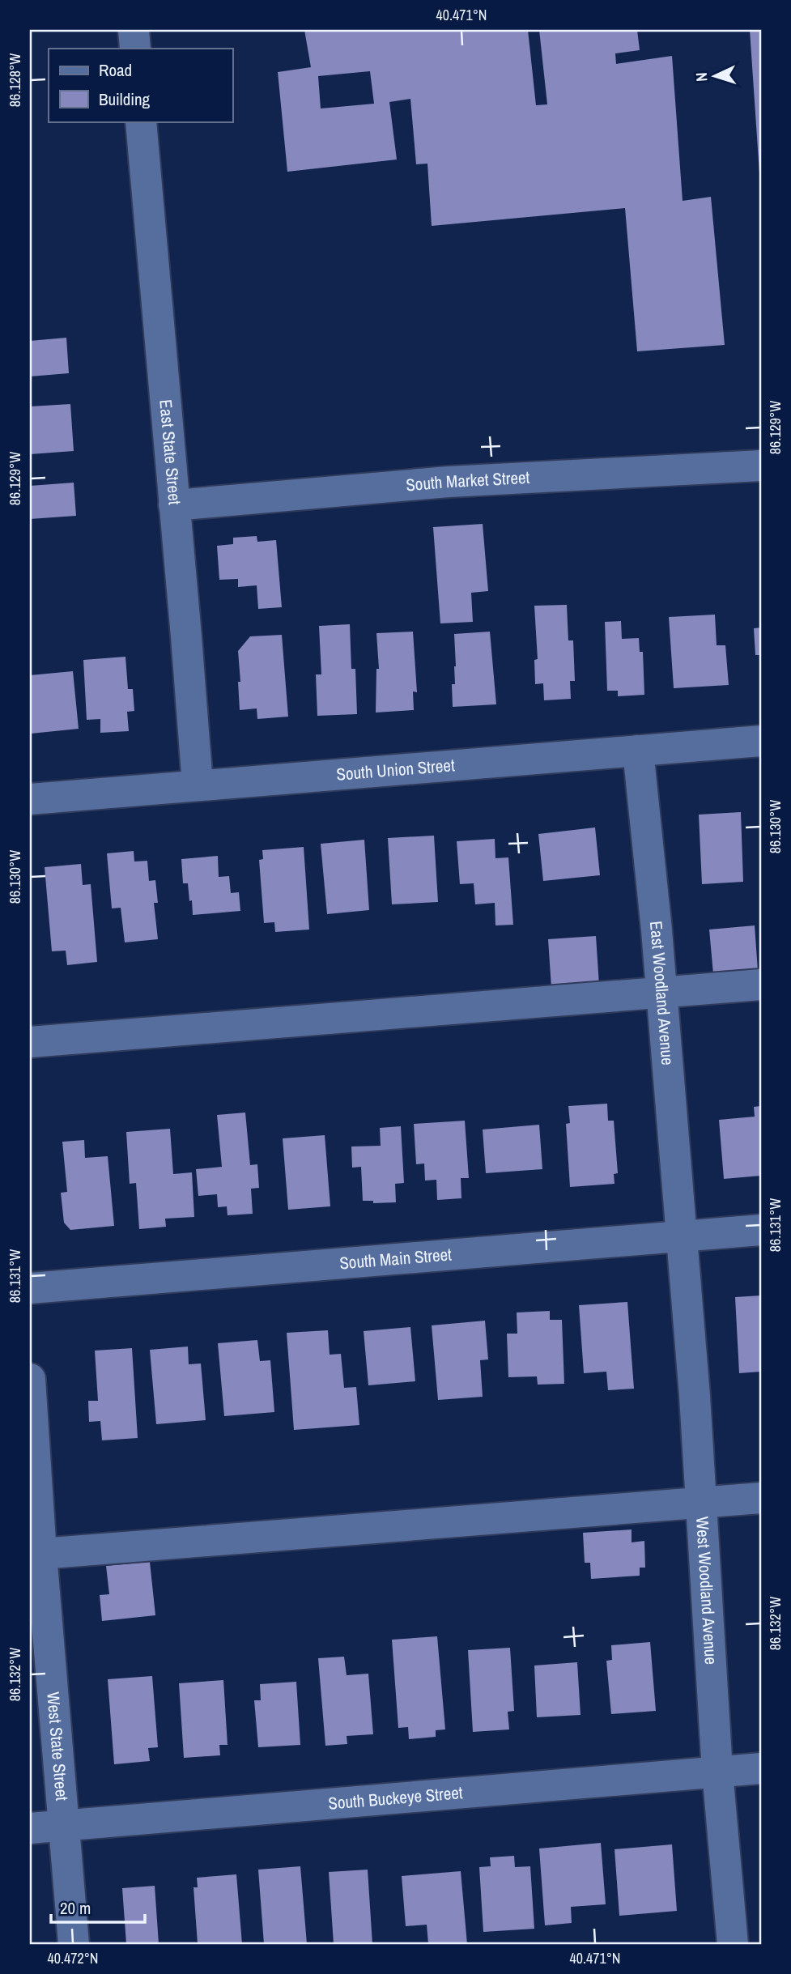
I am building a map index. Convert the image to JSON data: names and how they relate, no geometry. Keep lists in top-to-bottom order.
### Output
{
  "streets": {
    "street": [
      "East State Street",
      "South Market Street",
      "South Union Street",
      "East Woodland Avenue",
      "South Main Street",
      "West Woodland Avenue",
      "West State Street",
      "South Buckeye Street"
    ]
  },
  "crossings": [
    ["East State Street", "South Market Street"],
    ["East State Street", "South Union Street"],
    ["South Union Street", "East Woodland Avenue"],
    ["East Woodland Avenue", "South Main Street"],
    ["East Woodland Avenue", "West Woodland Avenue"],
    ["South Main Street", "West Woodland Avenue"],
    ["West Woodland Avenue", "South Buckeye Street"],
    ["West State Street", "South Buckeye Street"]
  ],
  "legend": ["Road", "Building"],
  "scale_bar": "20 m",
  "north": "left",
  "coordinates": [
    "40.471°N",
    "86.128°W",
    "86.129°W",
    "86.130°W",
    "86.131°W",
    "86.132°W",
    "40.472°N"
  ]
}
